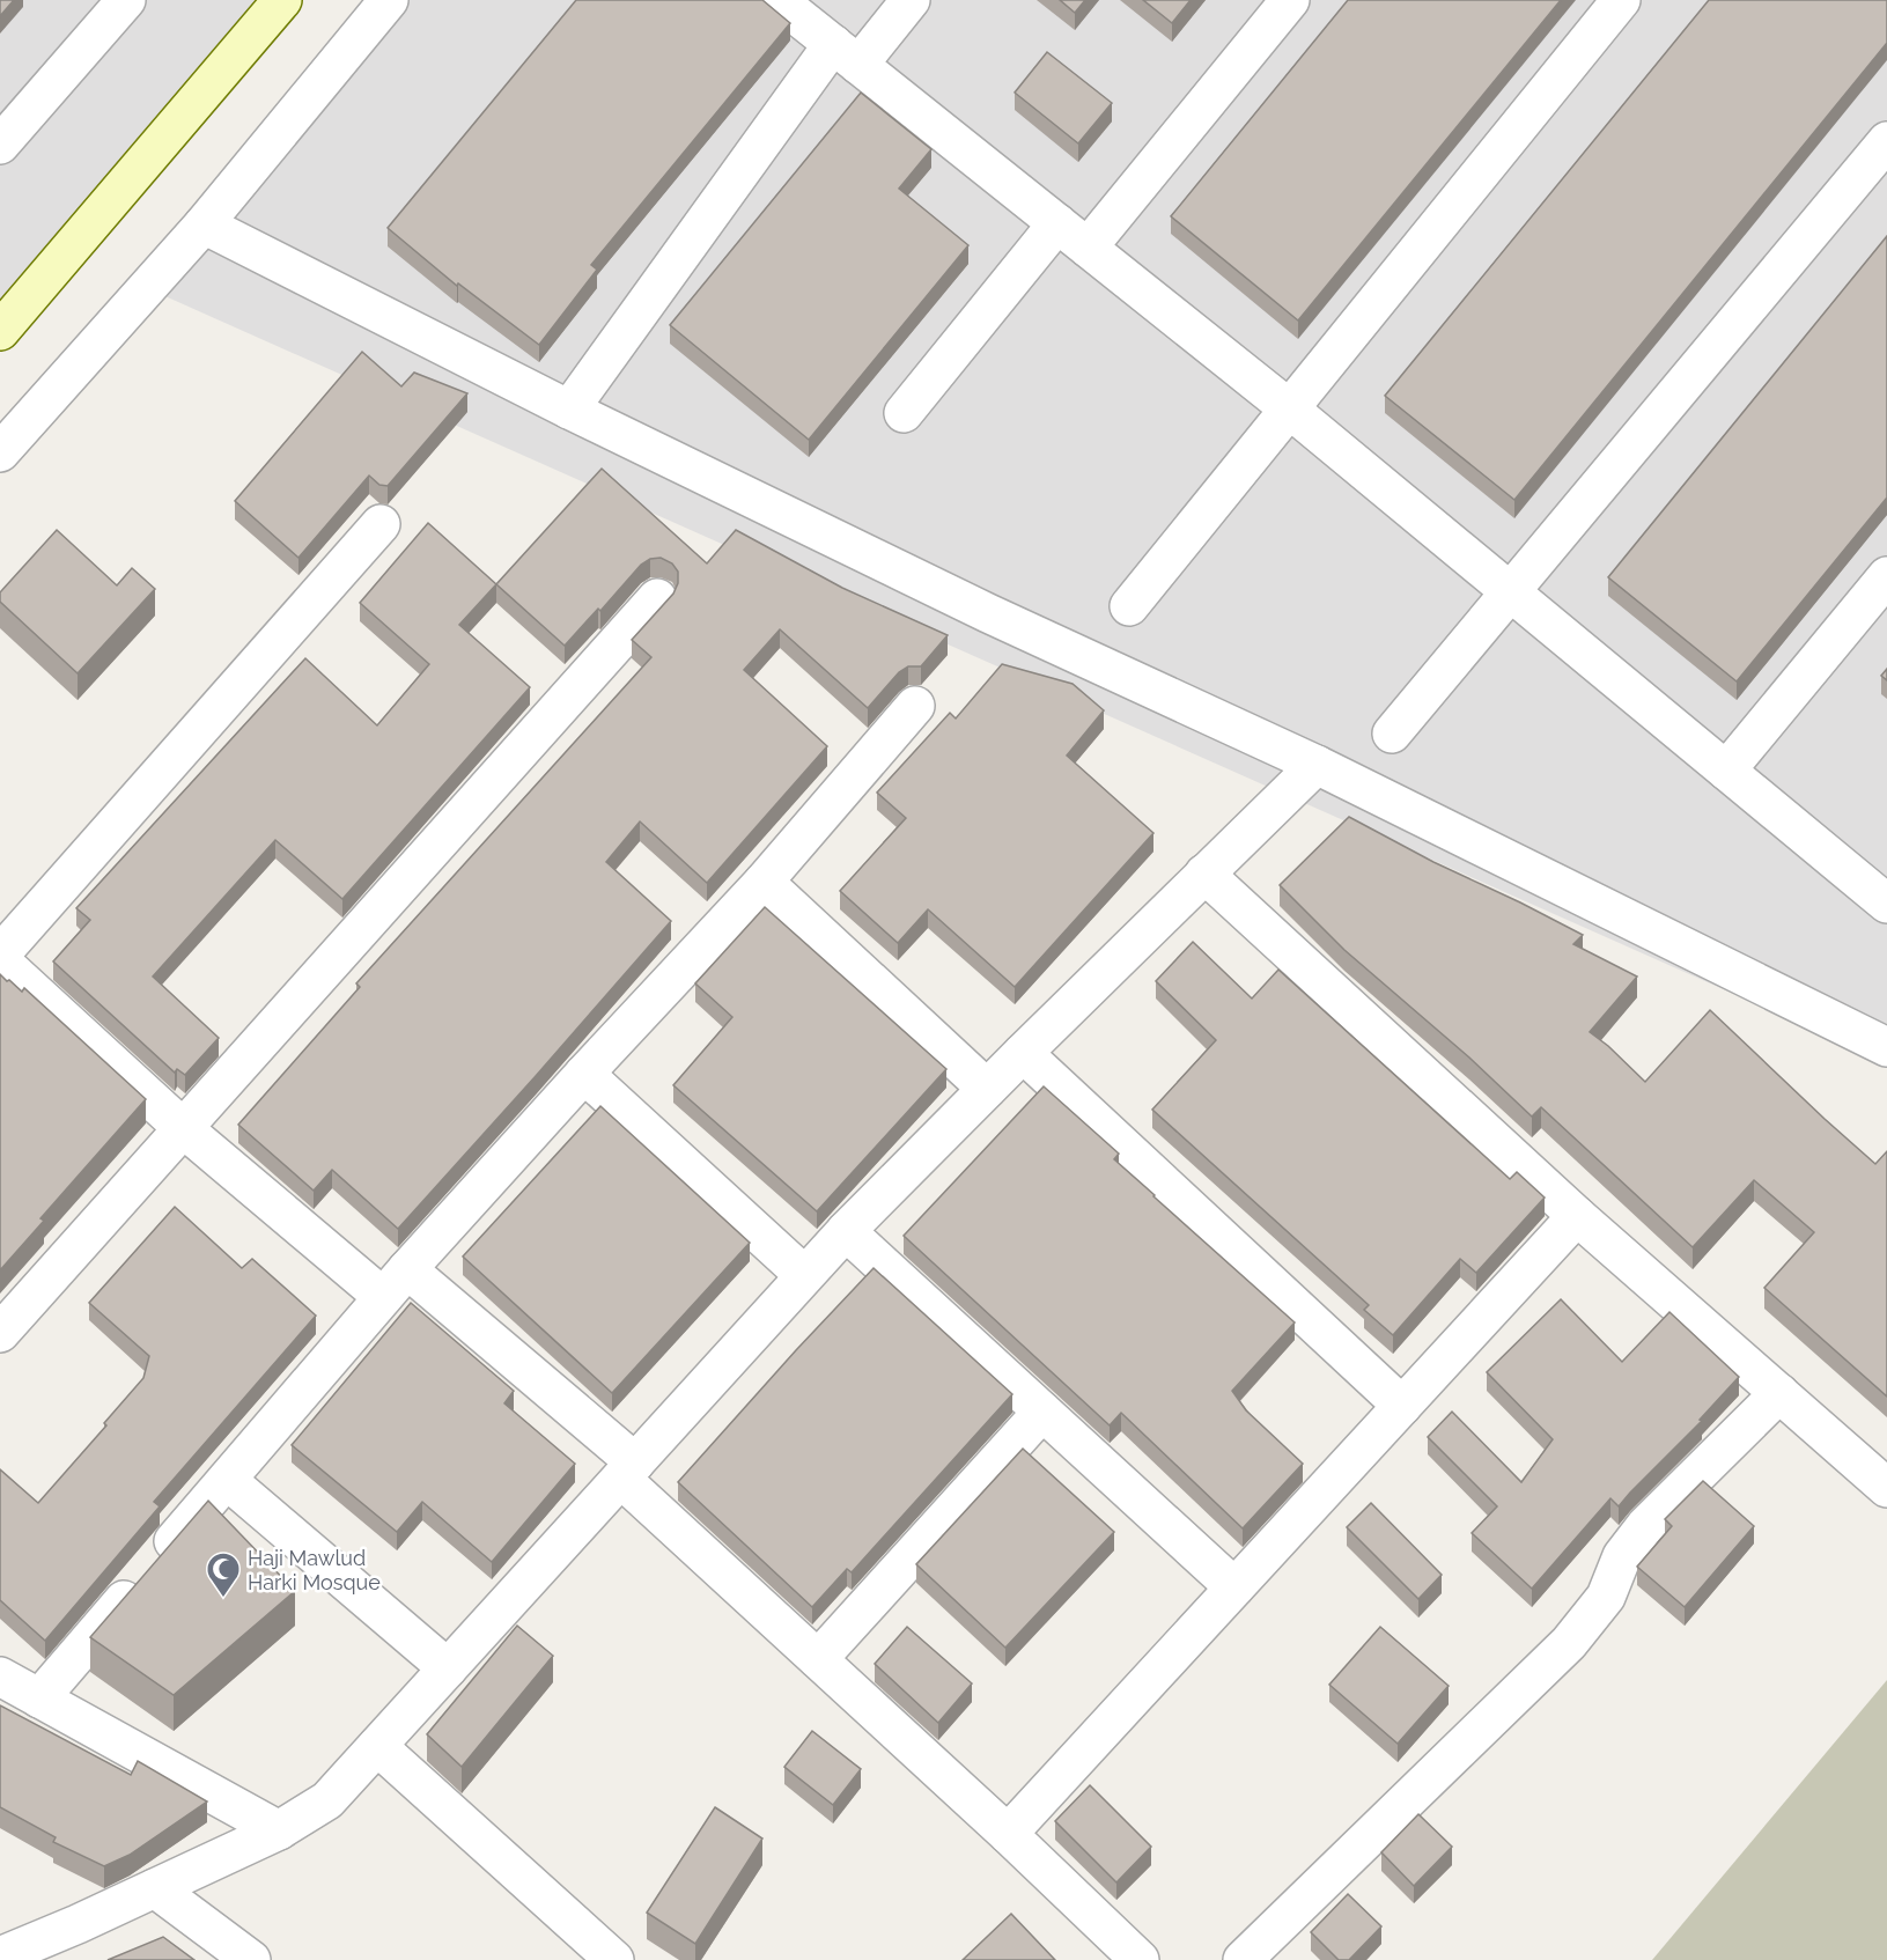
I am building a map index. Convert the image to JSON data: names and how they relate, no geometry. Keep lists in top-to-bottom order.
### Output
{
  "places": {
    "mosque": ["Haji Mawlud Harki Mosque"]
  }
}
